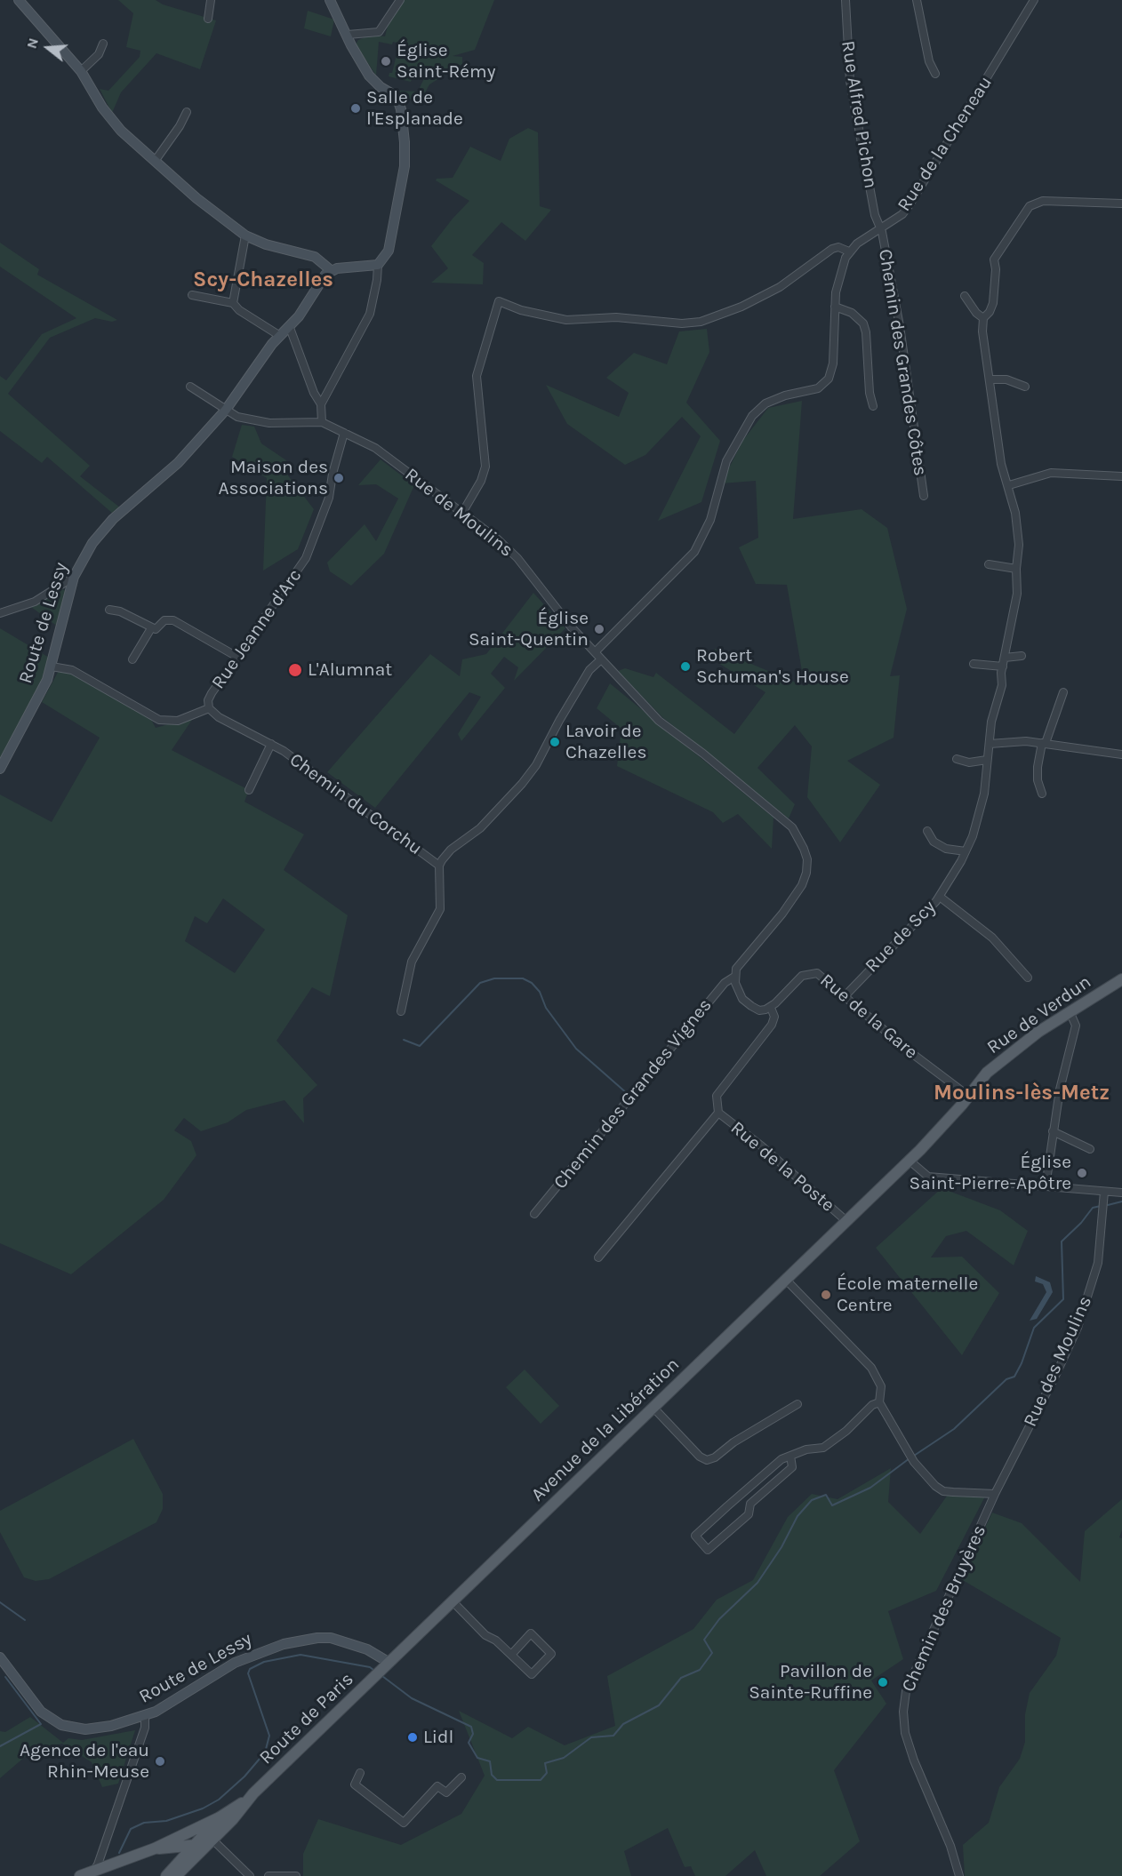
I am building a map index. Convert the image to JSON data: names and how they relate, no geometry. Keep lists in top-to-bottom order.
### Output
{
  "streets": {
    "main road": ["Rue de Verdun", "Avenue de la Libération", "Route de Paris"],
    "street": [
      "Rue Alfred Pichon",
      "Rue de la Cheneau",
      "Chemin des Grandes Côtes",
      "Rue de Moulins",
      "Route de Lessy",
      "Rue Jeanne d'Arc",
      "Chemin du Corchu",
      "Rue de Scy",
      "Rue de la Gare",
      "Chemin des Grandes Vignes",
      "Rue de la Poste",
      "Rue des Moulins",
      "Chemin des Bruyères"
    ]
  },
  "crossings": [
    ["Rue Alfred Pichon", "Rue de la Cheneau"],
    ["Rue Alfred Pichon", "Chemin des Grandes Côtes"],
    ["Rue de la Cheneau", "Chemin des Grandes Côtes"],
    ["Rue de Moulins", "Rue Jeanne d'Arc"],
    ["Rue de Moulins", "Chemin des Grandes Vignes"],
    ["Route de Lessy", "Avenue de la Libération"],
    ["Route de Lessy", "Route de Paris"],
    ["Rue Jeanne d'Arc", "Chemin du Corchu"],
    ["Rue de Scy", "Rue de la Gare"],
    ["Rue de Verdun", "Rue de la Gare"],
    ["Rue de Verdun", "Rue de la Poste"],
    ["Rue de Verdun", "Avenue de la Libération"],
    ["Rue de la Poste", "Avenue de la Libération"],
    ["Rue des Moulins", "Chemin des Bruyères"],
    ["Avenue de la Libération", "Route de Paris"]
  ],
  "districts": ["Scy-Chazelles", "Moulins-lès-Metz"],
  "places": [
    "Église Saint-Rémy",
    "Salle de l'Esplanade",
    "Maison des Associations",
    "Église Saint-Quentin",
    "Robert Schuman's House",
    "L'Alumnat",
    "Lavoir de Chazelles",
    "Église Saint-Pierre-Apôtre",
    "École maternelle Centre",
    "Pavillon de Sainte-Ruffine",
    "Lidl",
    "Agence de l'eau Rhin-Meuse"
  ],
  "north": "left"
}
